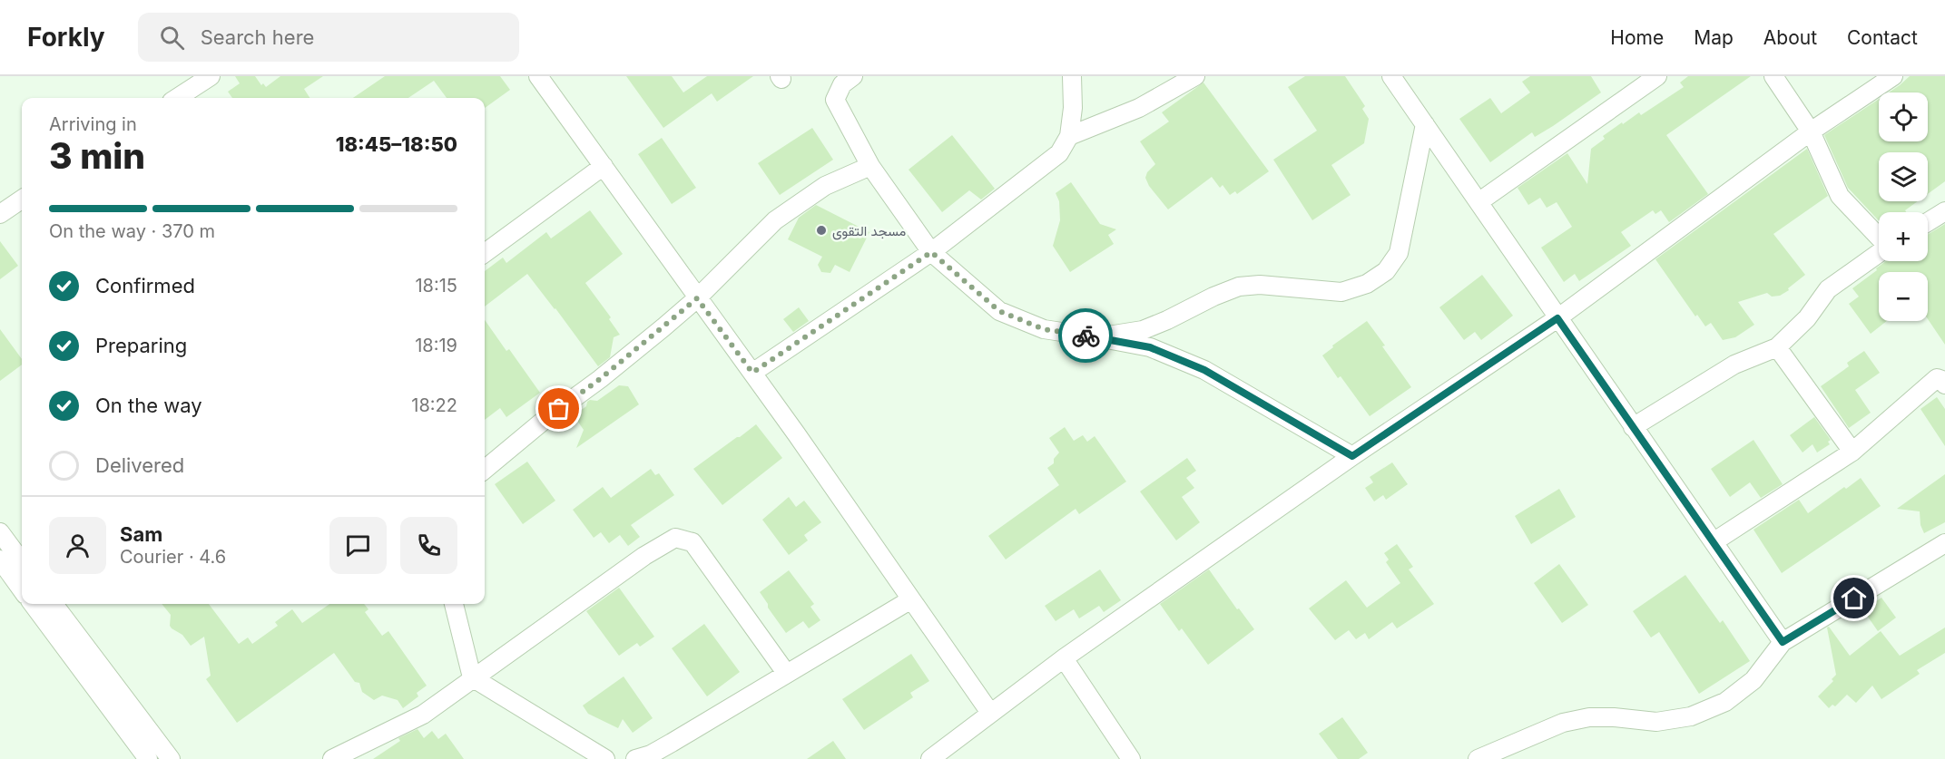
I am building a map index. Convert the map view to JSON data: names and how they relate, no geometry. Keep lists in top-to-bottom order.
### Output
{
  "places": ["مسجد التقوى"],
  "page": {
    "header": "Forkly",
    "search": "Search here",
    "nav": [
      "Home",
      "Map",
      "About",
      "Contact"
    ],
    "map_buttons": ["+", "−"],
    "heading": ["3 min", "Arriving in", "18:45–18:50"],
    "panel": ["Sam", "Courier · 4.6"],
    "bar": "On the way · 370 m",
    "list": [
      ["Confirmed", "18:15"],
      ["Preparing", "18:19"],
      ["On the way", "18:22"],
      "Delivered"
    ]
  }
}
